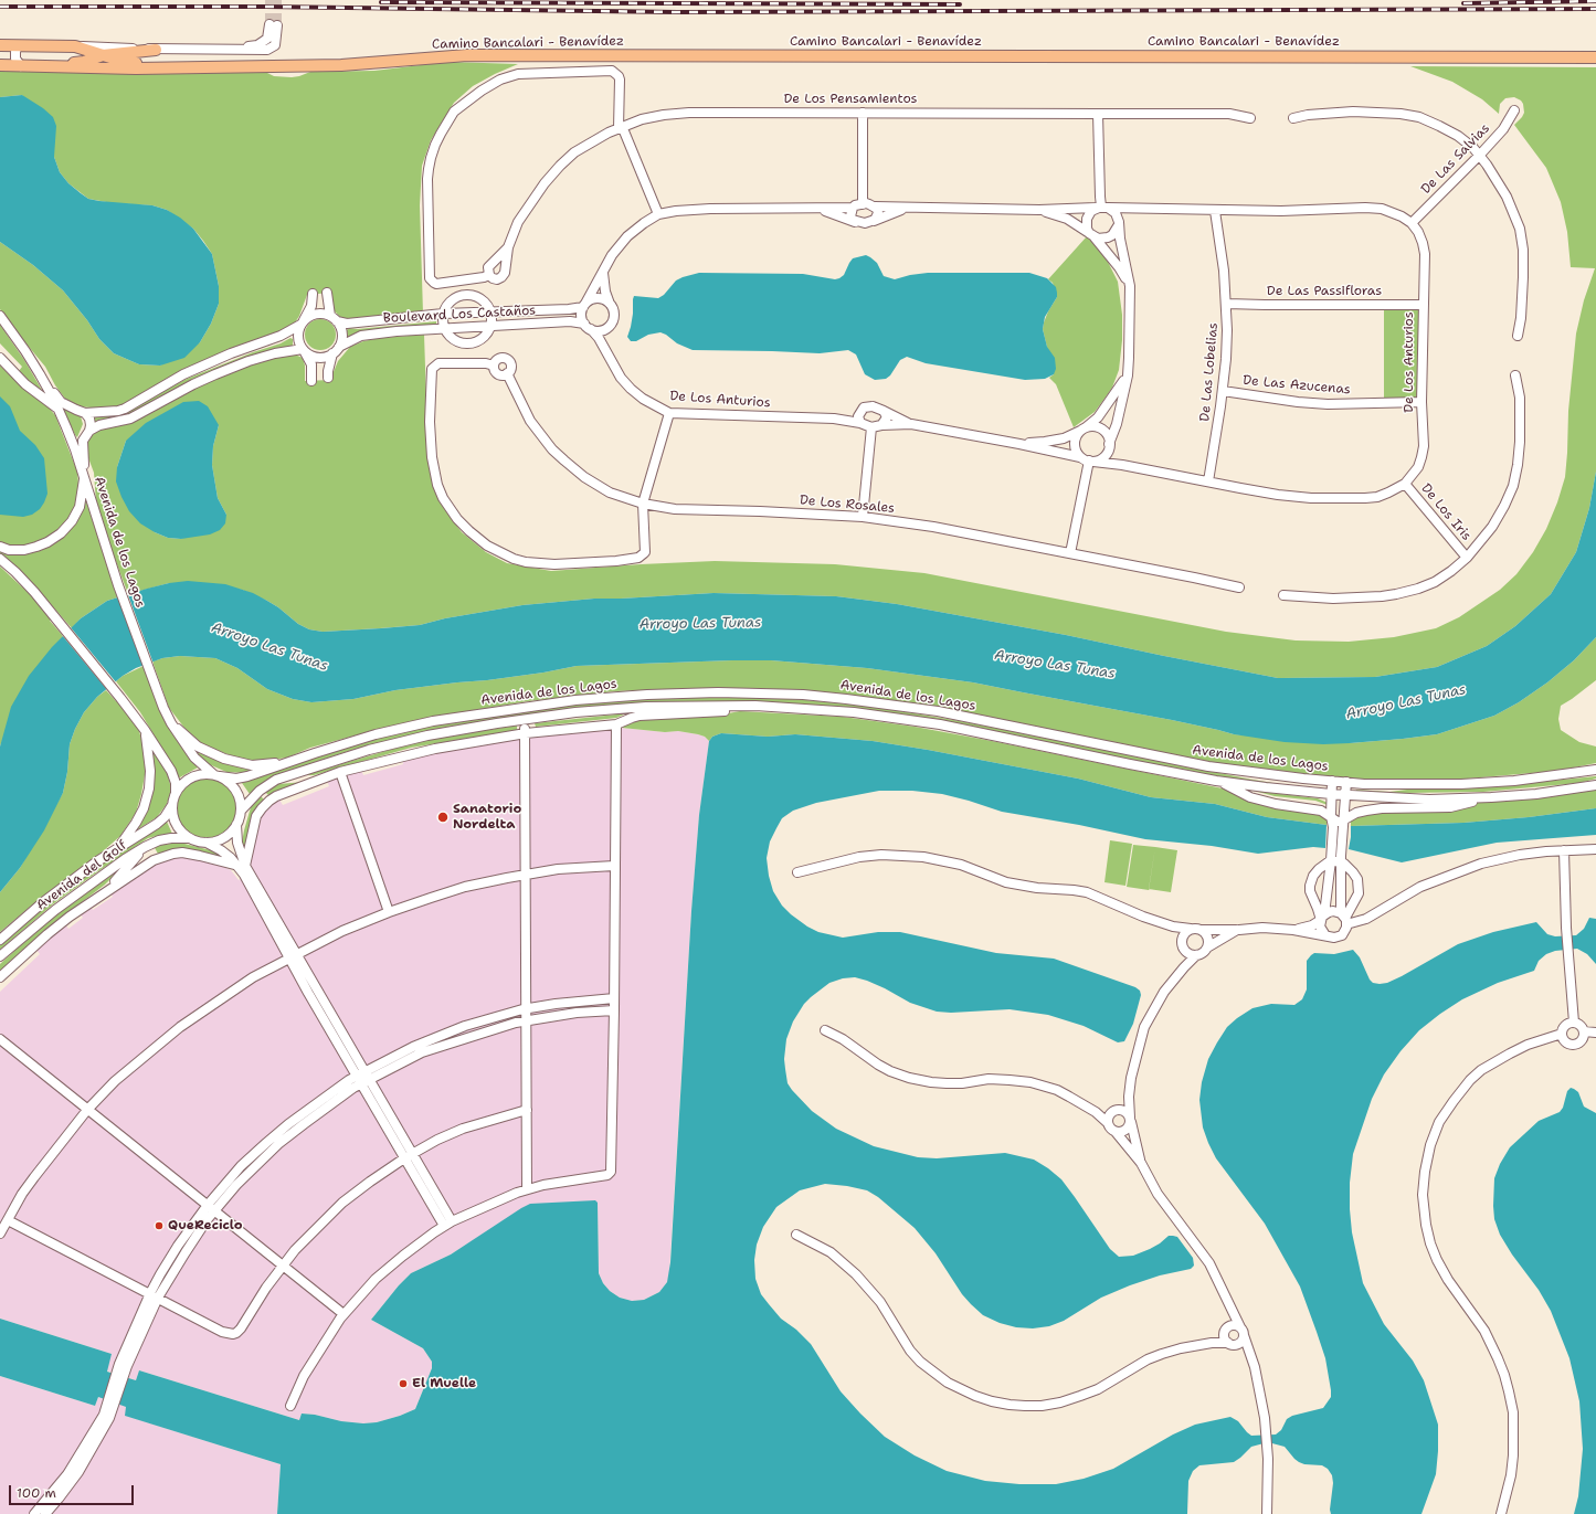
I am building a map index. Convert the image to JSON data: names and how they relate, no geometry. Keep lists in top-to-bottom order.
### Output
{
  "streets": {
    "main road": ["Camino Bancalari - Benavídez"],
    "street": [
      "De Los Pensamientos",
      "De Las Salvias",
      "De Las Passifloras",
      "Boulevard Los Castaños",
      "De Los Anturios",
      "De Las Lobelias",
      "De Las Azucenas",
      "De Los Rosales",
      "De Los Iris",
      "Avenida de los Lagos",
      "Avenida del Golf"
    ]
  },
  "crossings": [
    ["De Las Salvias", "De Los Anturios"],
    ["De Las Passifloras", "De Los Anturios"],
    ["De Las Passifloras", "De Las Lobelias"],
    ["Boulevard Los Castaños", "De Los Anturios"],
    ["De Los Anturios", "De Las Lobelias"],
    ["De Los Anturios", "De Las Azucenas"],
    ["De Los Anturios", "De Los Iris"],
    ["De Las Lobelias", "De Las Azucenas"],
    ["Avenida de los Lagos", "Avenida del Golf"]
  ],
  "water": ["Arroyo Las Tunas"],
  "places": ["Sanatorio Nordelta", "QueReciclo", "El Muelle"],
  "scale_bar": "100 m"
}
